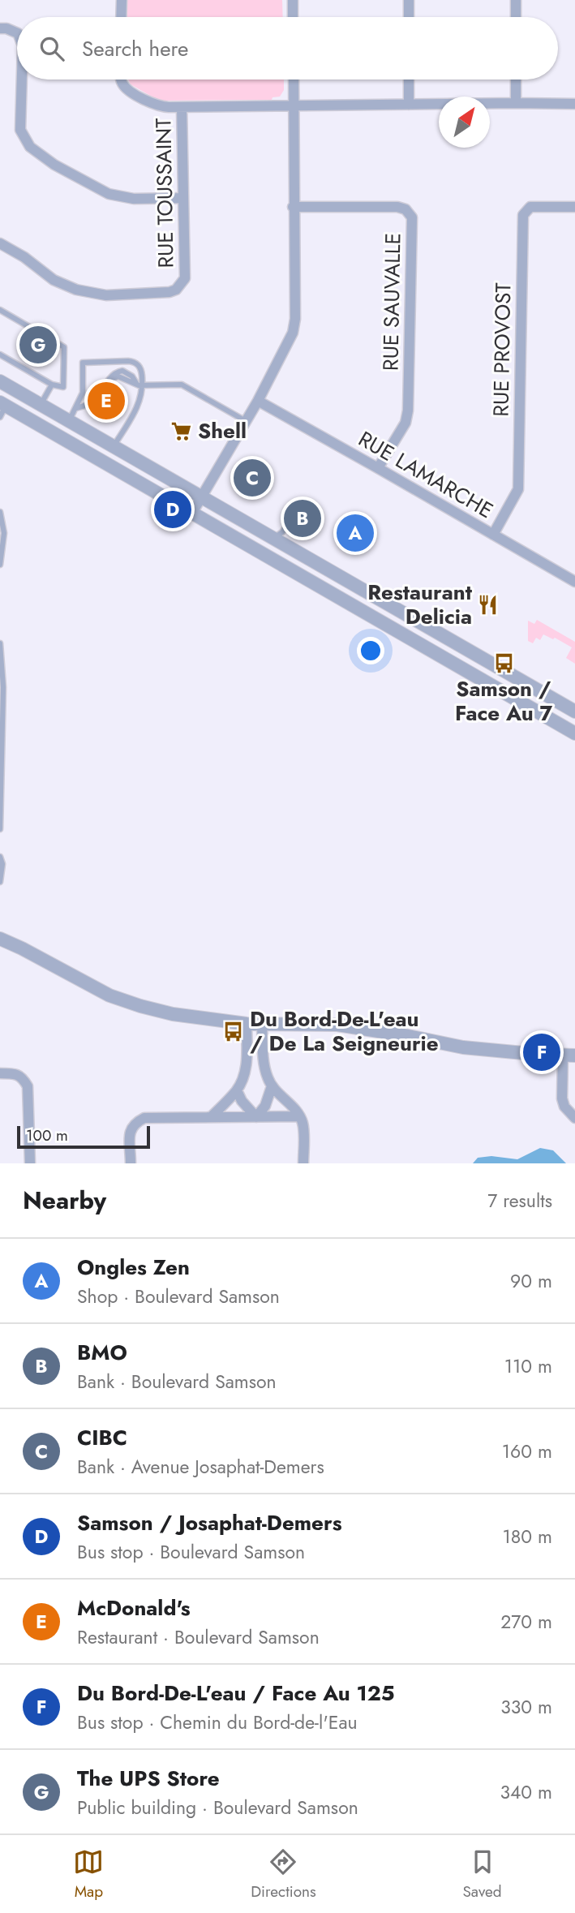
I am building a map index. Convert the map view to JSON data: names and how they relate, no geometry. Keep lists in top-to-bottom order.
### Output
{
  "streets": {
    "street": [
      "RUE TOUSSAINT",
      "RUE SAUVALLE",
      "RUE PROVOST",
      "RUE LAMARCHE"
    ]
  },
  "crossings": [
    ["RUE SAUVALLE", "RUE LAMARCHE"],
    ["RUE PROVOST", "RUE LAMARCHE"]
  ],
  "places": {
    "supermarket": ["Shell"],
    "restaurant": ["Restaurant Delicia"],
    "bus stop": ["Samson / Face Au 7", "Du Bord-De-L'eau / De La Seigneurie"]
  },
  "scale_bar": "100 m",
  "north": "top right",
  "page": {
    "search": "Search here",
    "pins": [
      "G",
      "E",
      "C",
      "D",
      "B",
      "A",
      "F"
    ],
    "scale": "100 m",
    "heading": ["Nearby", "7 results"],
    "list": [
      {
        "mark": "A",
        "name": "Ongles Zen",
        "note": "Shop · Boulevard Samson",
        "value": "90 m"
      },
      {
        "mark": "B",
        "name": "BMO",
        "note": "Bank · Boulevard Samson",
        "value": "110 m"
      },
      {
        "mark": "C",
        "name": "CIBC",
        "note": "Bank · Avenue Josaphat-Demers",
        "value": "160 m"
      },
      {
        "mark": "D",
        "name": "Samson / Josaphat-Demers",
        "note": "Bus stop · Boulevard Samson",
        "value": "180 m"
      },
      {
        "mark": "E",
        "name": "McDonald's",
        "note": "Restaurant · Boulevard Samson",
        "value": "270 m"
      },
      {
        "mark": "F",
        "name": "Du Bord-De-L'eau / Face Au 125",
        "note": "Bus stop · Chemin du Bord-de-l'Eau",
        "value": "330 m"
      },
      {
        "mark": "G",
        "name": "The UPS Store",
        "note": "Public building · Boulevard Samson",
        "value": "340 m"
      }
    ],
    "nav": ["Map", "Directions", "Saved"]
  }
}
